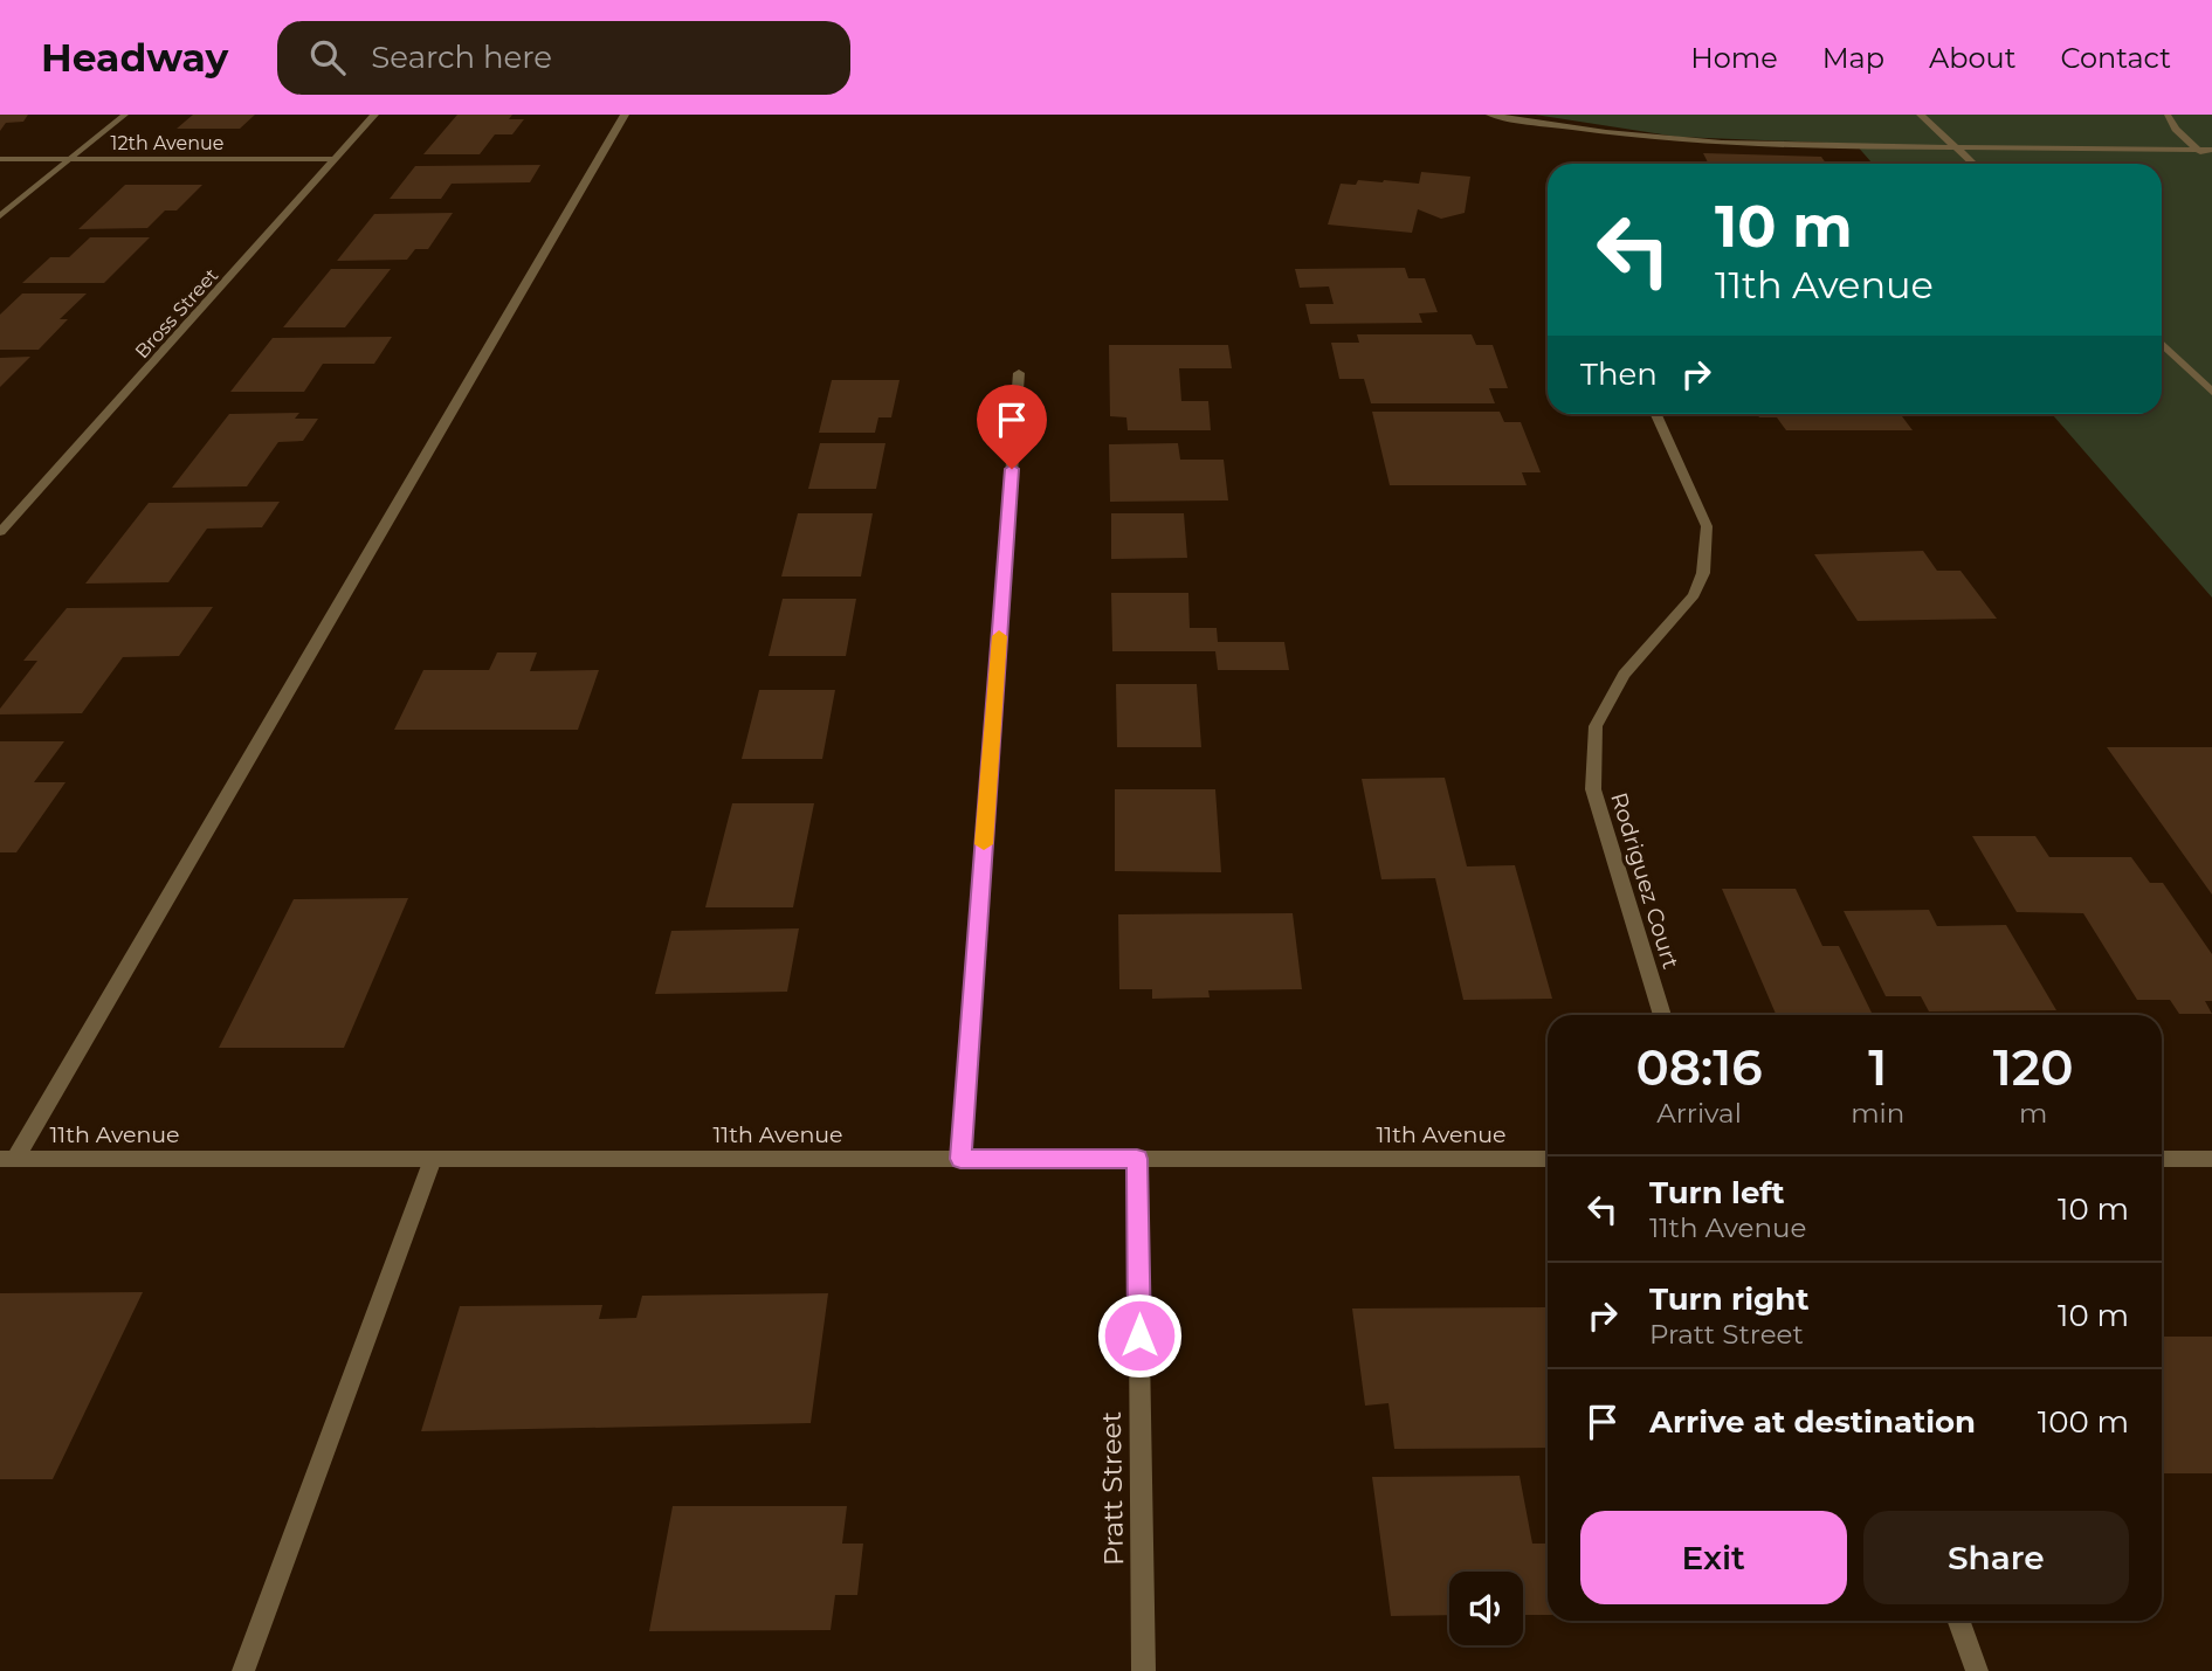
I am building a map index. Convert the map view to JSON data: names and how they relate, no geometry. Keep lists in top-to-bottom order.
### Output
{
  "streets": {
    "street": [
      "12th Avenue",
      "Bross Street",
      "Rodriguez Court",
      "11th Avenue",
      "Pratt Street"
    ]
  },
  "crossings": [
    ["12th Avenue", "Bross Street"],
    ["11th Avenue", "Pratt Street"]
  ],
  "page": {
    "header": "Headway",
    "search": "Search here",
    "nav": [
      "Home",
      "Map",
      "About",
      "Contact"
    ],
    "turn": ["10 m", "11th Avenue"],
    "then": "Then",
    "eta": [
      "08:16",
      "Arrival",
      "1",
      "min",
      "120",
      "m"
    ],
    "list": [
      {
        "name": "Turn left",
        "note": "11th Avenue",
        "value": "10 m"
      },
      {
        "name": "Turn right",
        "note": "Pratt Street",
        "value": "10 m"
      },
      {
        "name": "Arrive at destination",
        "value": "100 m"
      }
    ],
    "buttons": ["Exit", "Share"]
  }
}
